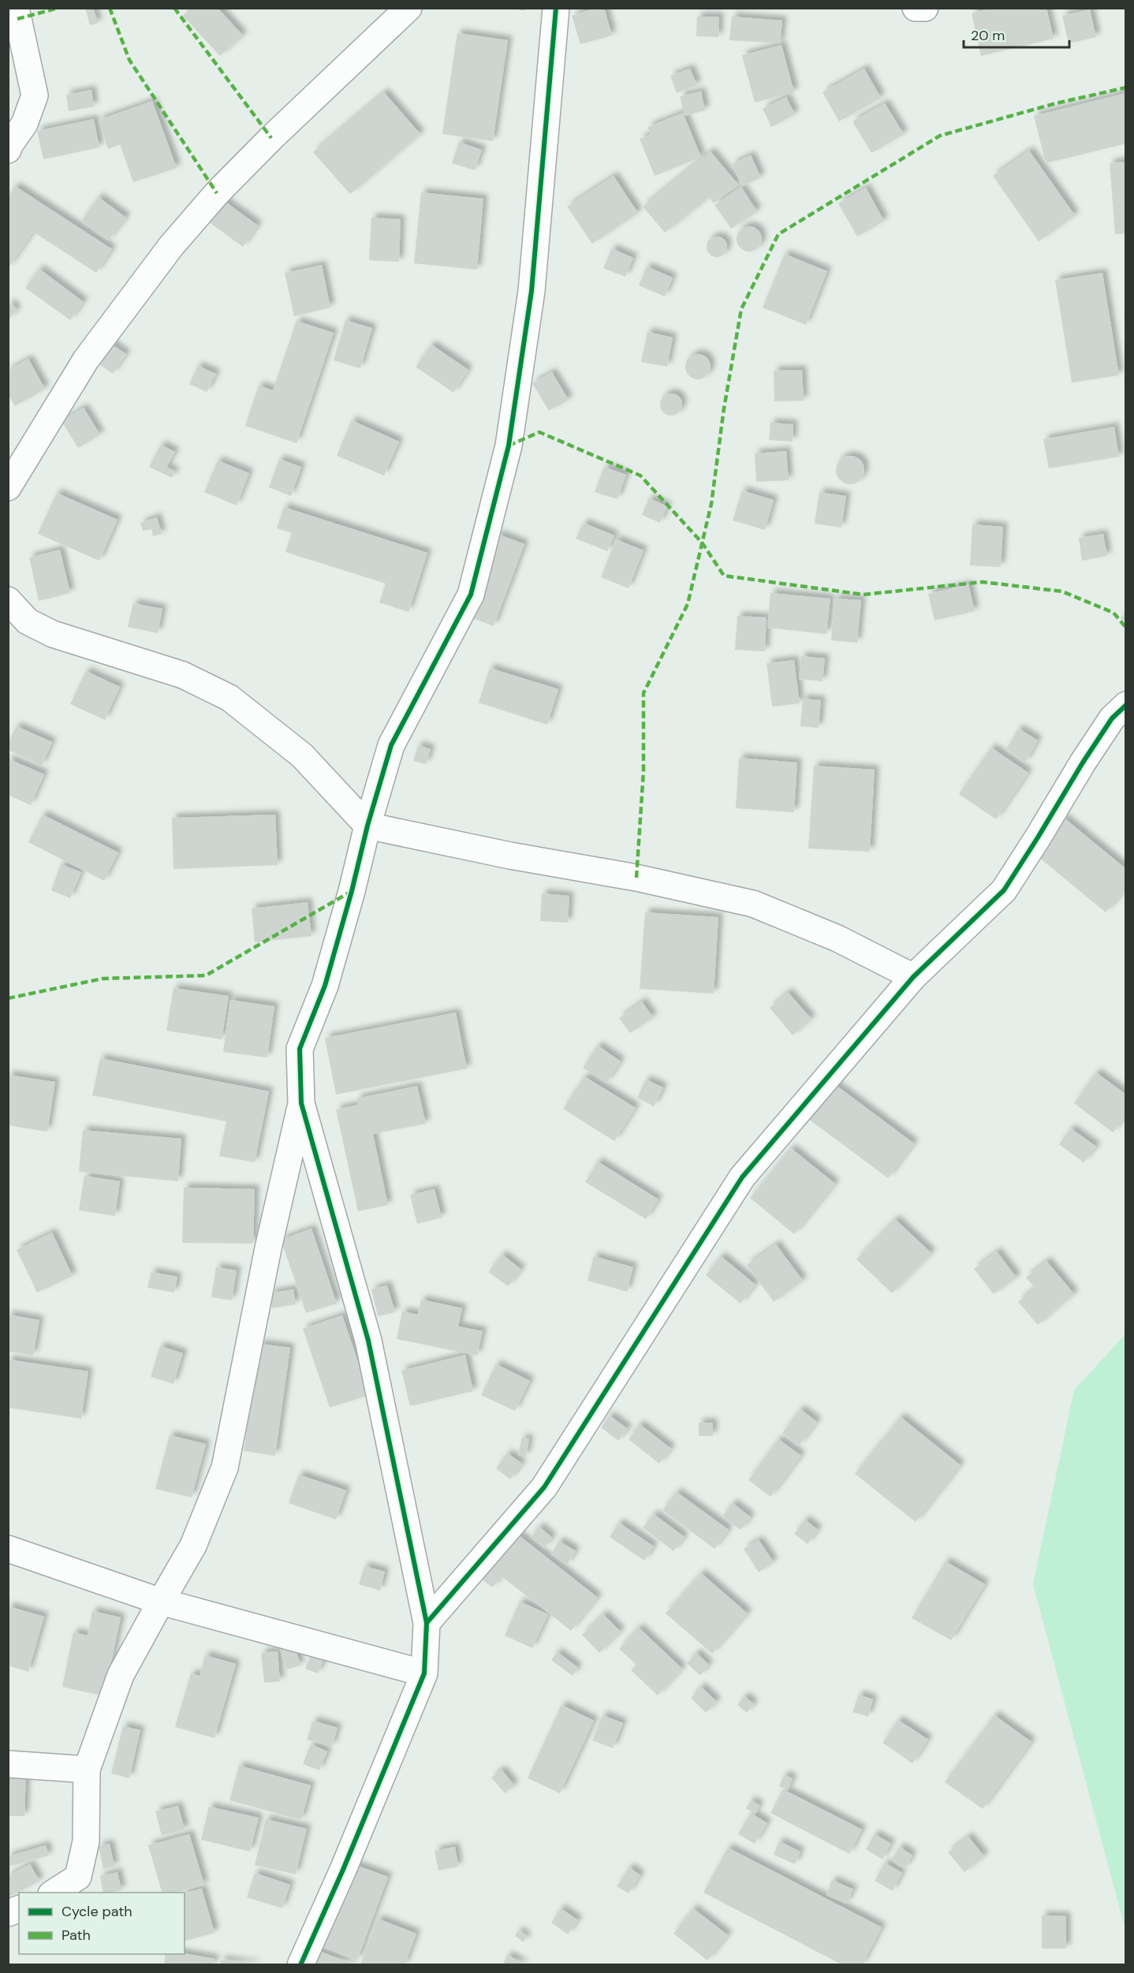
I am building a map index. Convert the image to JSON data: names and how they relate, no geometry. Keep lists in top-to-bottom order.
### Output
{
  "legend": ["Cycle path", "Path"],
  "scale_bar": "20 m"
}
